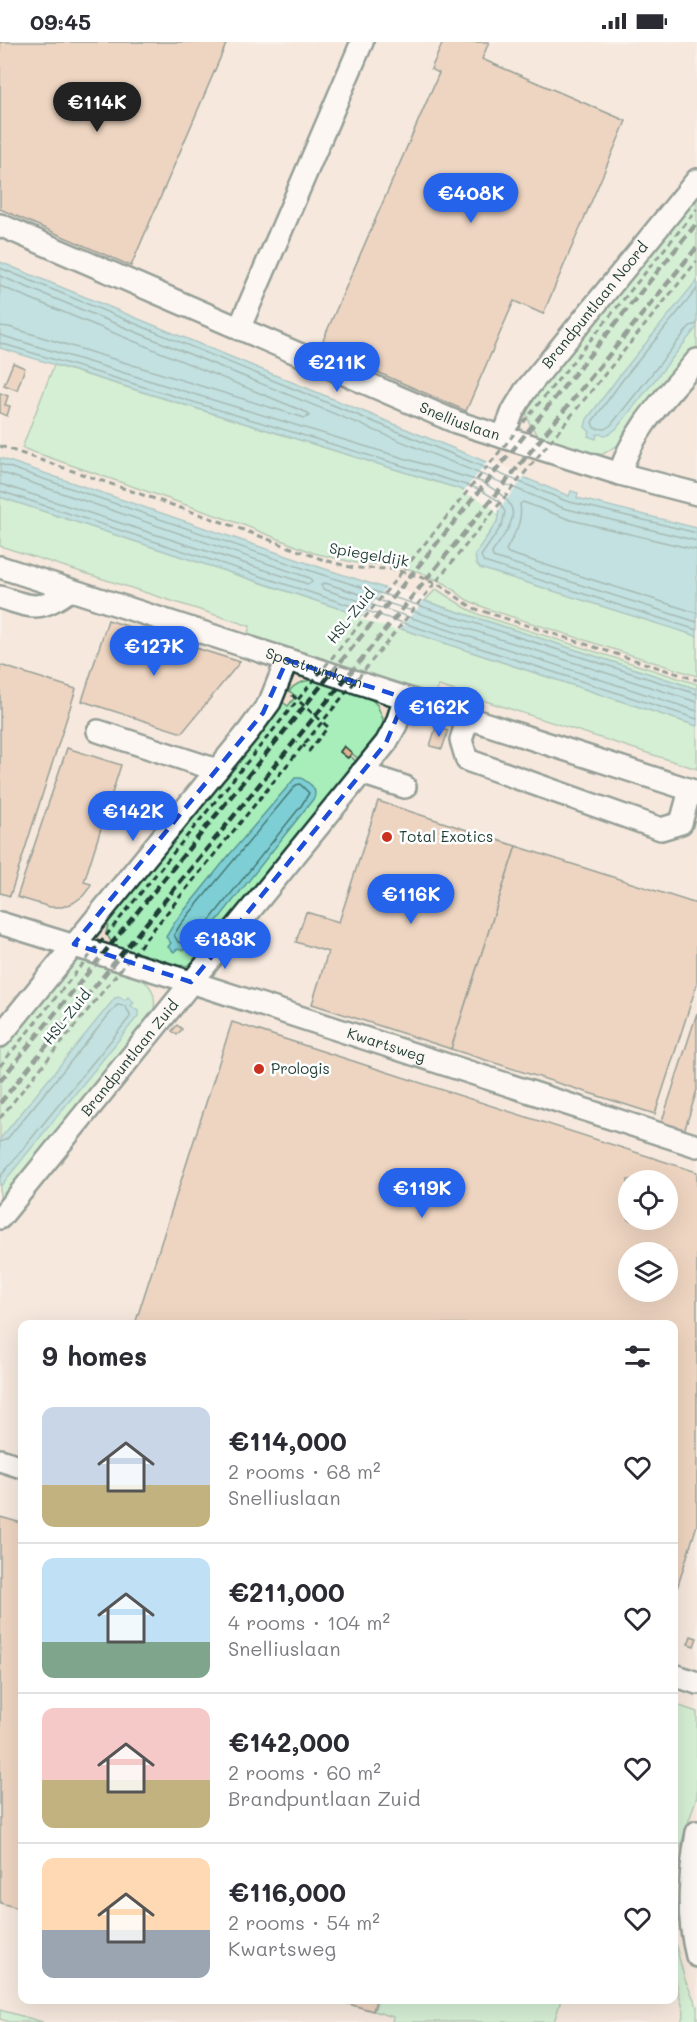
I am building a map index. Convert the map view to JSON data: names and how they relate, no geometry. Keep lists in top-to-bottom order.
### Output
{
  "streets": {
    "street": [
      "Brandpuntlaan Noord",
      "Snelliuslaan",
      "Spectrumlaan",
      "Kwartsweg",
      "Brandpuntlaan Zuid"
    ],
    "path": ["Spiegeldijk", "HSL-Zuid"]
  },
  "crossings": [
    ["Brandpuntlaan Noord", "Snelliuslaan"],
    ["Spectrumlaan", "Brandpuntlaan Zuid"],
    ["Kwartsweg", "Brandpuntlaan Zuid"]
  ],
  "places": ["Total Exotics", "Prologis"],
  "page": {
    "status": "09:45",
    "price": [
      "€114K",
      "€408K",
      "€211K",
      "€127K",
      "€162K",
      "€142K",
      "€116K",
      "€183K",
      "€119K"
    ],
    "heading": "9 homes",
    "list": [
      {
        "name": "€114,000",
        "note": "2 rooms · 68 m² · Snelliuslaan"
      },
      {
        "name": "€211,000",
        "note": "4 rooms · 104 m² · Snelliuslaan"
      },
      {
        "name": "€142,000",
        "note": "2 rooms · 60 m² · Brandpuntlaan Zuid"
      },
      {
        "name": "€116,000",
        "note": "2 rooms · 54 m² · Kwartsweg"
      }
    ]
  }
}
